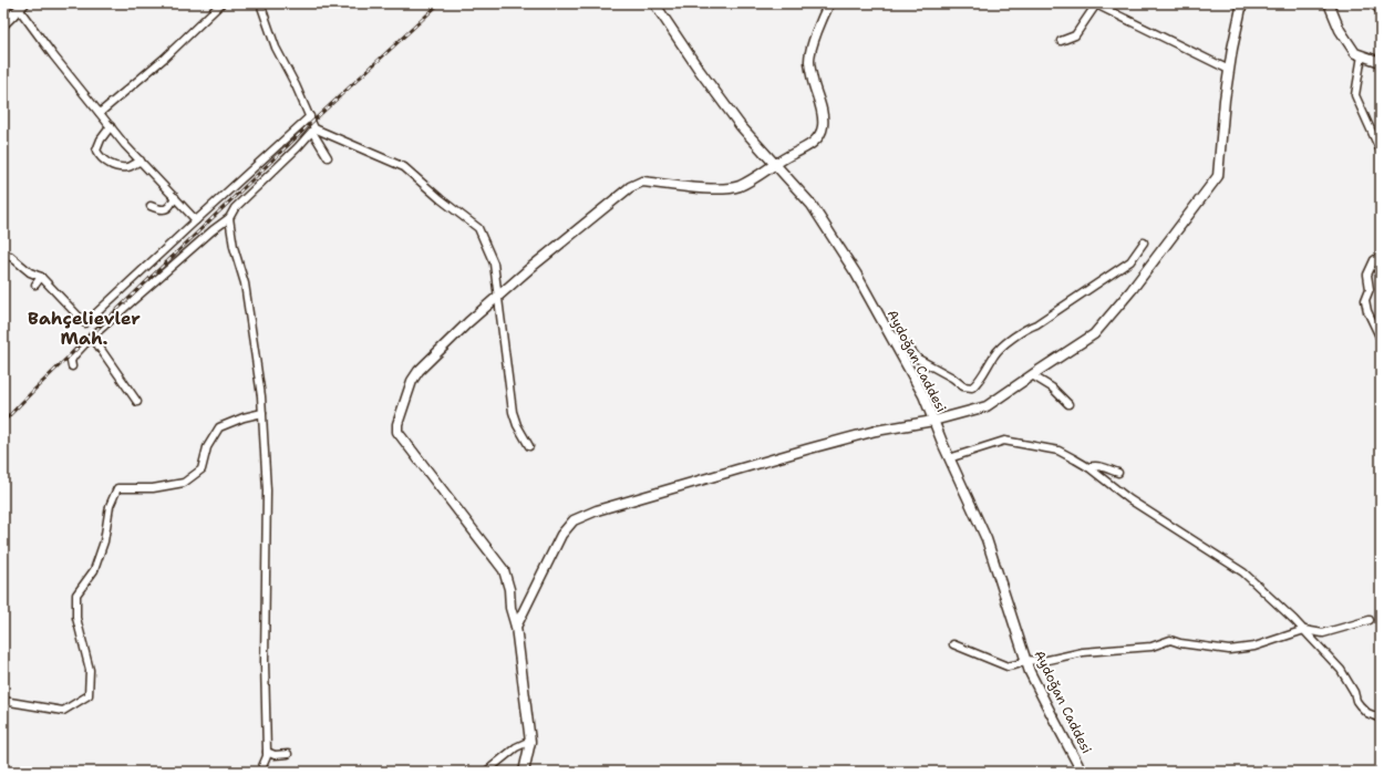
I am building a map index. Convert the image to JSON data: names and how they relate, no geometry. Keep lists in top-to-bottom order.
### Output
{
  "streets": {
    "street": ["Aydoğan Caddesi"]
  },
  "districts": ["Bahçelievler Mah."]
}
